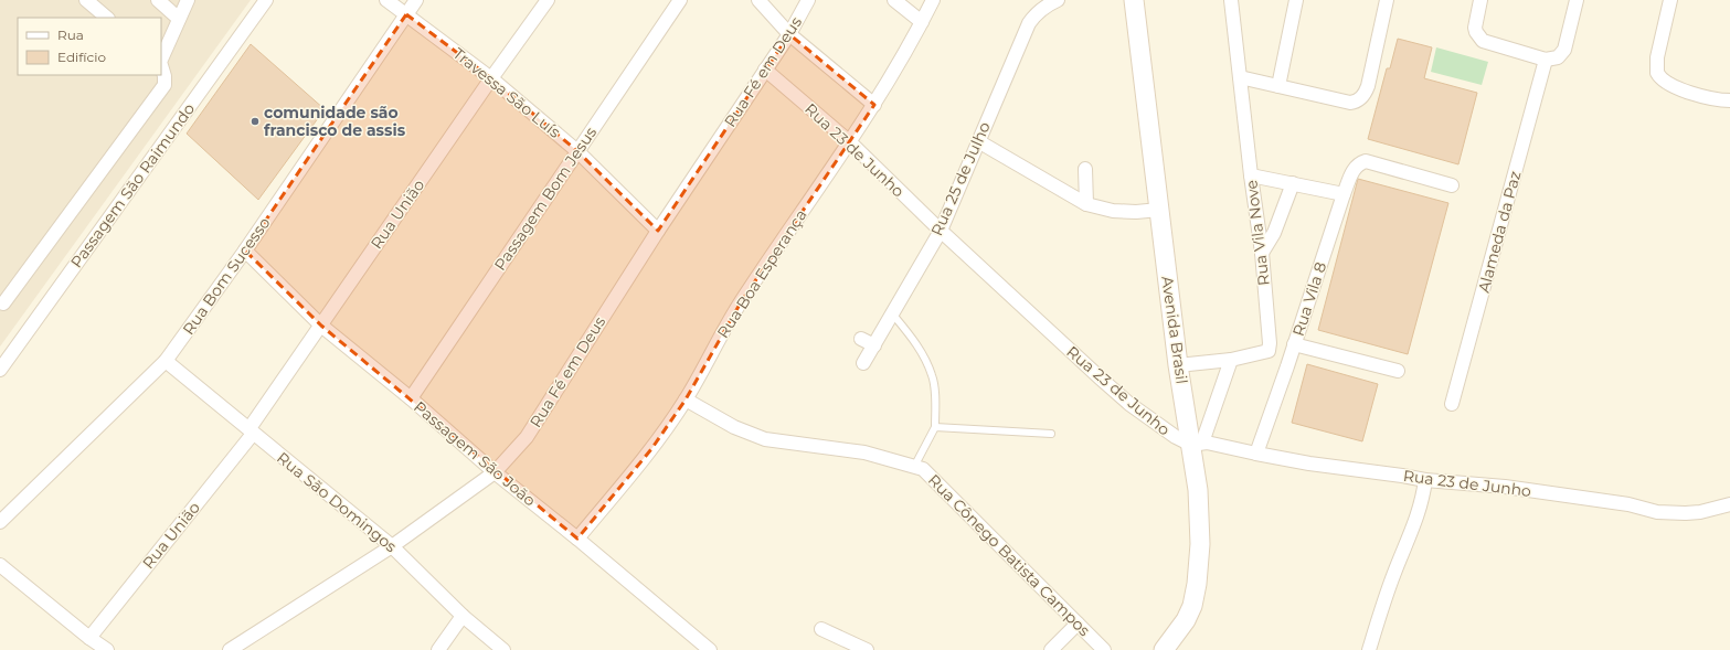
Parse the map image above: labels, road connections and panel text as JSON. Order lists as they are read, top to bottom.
{
  "streets": {
    "main road": ["Avenida Brasil"],
    "street": [
      "Rua Fé em Deus",
      "Travessa São Luís",
      "Rua 23 de Junho",
      "Rua 25 de Julho",
      "Passagem São Raimundo",
      "Passagem Bom Jesus",
      "Rua União",
      "Alameda da Paz",
      "Rua Vila Nove",
      "Rua Boa Esperança",
      "Rua Bom Sucesso",
      "Rua Vila 8",
      "Passagem São João",
      "Rua São Domingos",
      "Rua Cônego Batista Campos"
    ]
  },
  "crossings": [
    ["Rua Fé em Deus", "Travessa São Luís"],
    ["Rua Fé em Deus", "Rua 23 de Junho"],
    ["Rua Fé em Deus", "Passagem São João"],
    ["Rua Fé em Deus", "Rua São Domingos"],
    ["Travessa São Luís", "Passagem Bom Jesus"],
    ["Travessa São Luís", "Rua União"],
    ["Travessa São Luís", "Rua Bom Sucesso"],
    ["Rua 23 de Junho", "Rua 25 de Julho"],
    ["Rua 23 de Junho", "Rua Boa Esperança"],
    ["Rua 23 de Junho", "Rua Vila 8"],
    ["Rua 23 de Junho", "Avenida Brasil"],
    ["Passagem Bom Jesus", "Passagem São João"],
    ["Rua União", "Passagem São João"],
    ["Rua União", "Rua São Domingos"],
    ["Rua Boa Esperança", "Passagem São João"],
    ["Rua Boa Esperança", "Rua Cônego Batista Campos"],
    ["Rua Bom Sucesso", "Passagem São João"],
    ["Rua Bom Sucesso", "Rua São Domingos"]
  ],
  "places": ["comunidade são francisco de assis"],
  "legend": ["Rua", "Edifício"]
}
